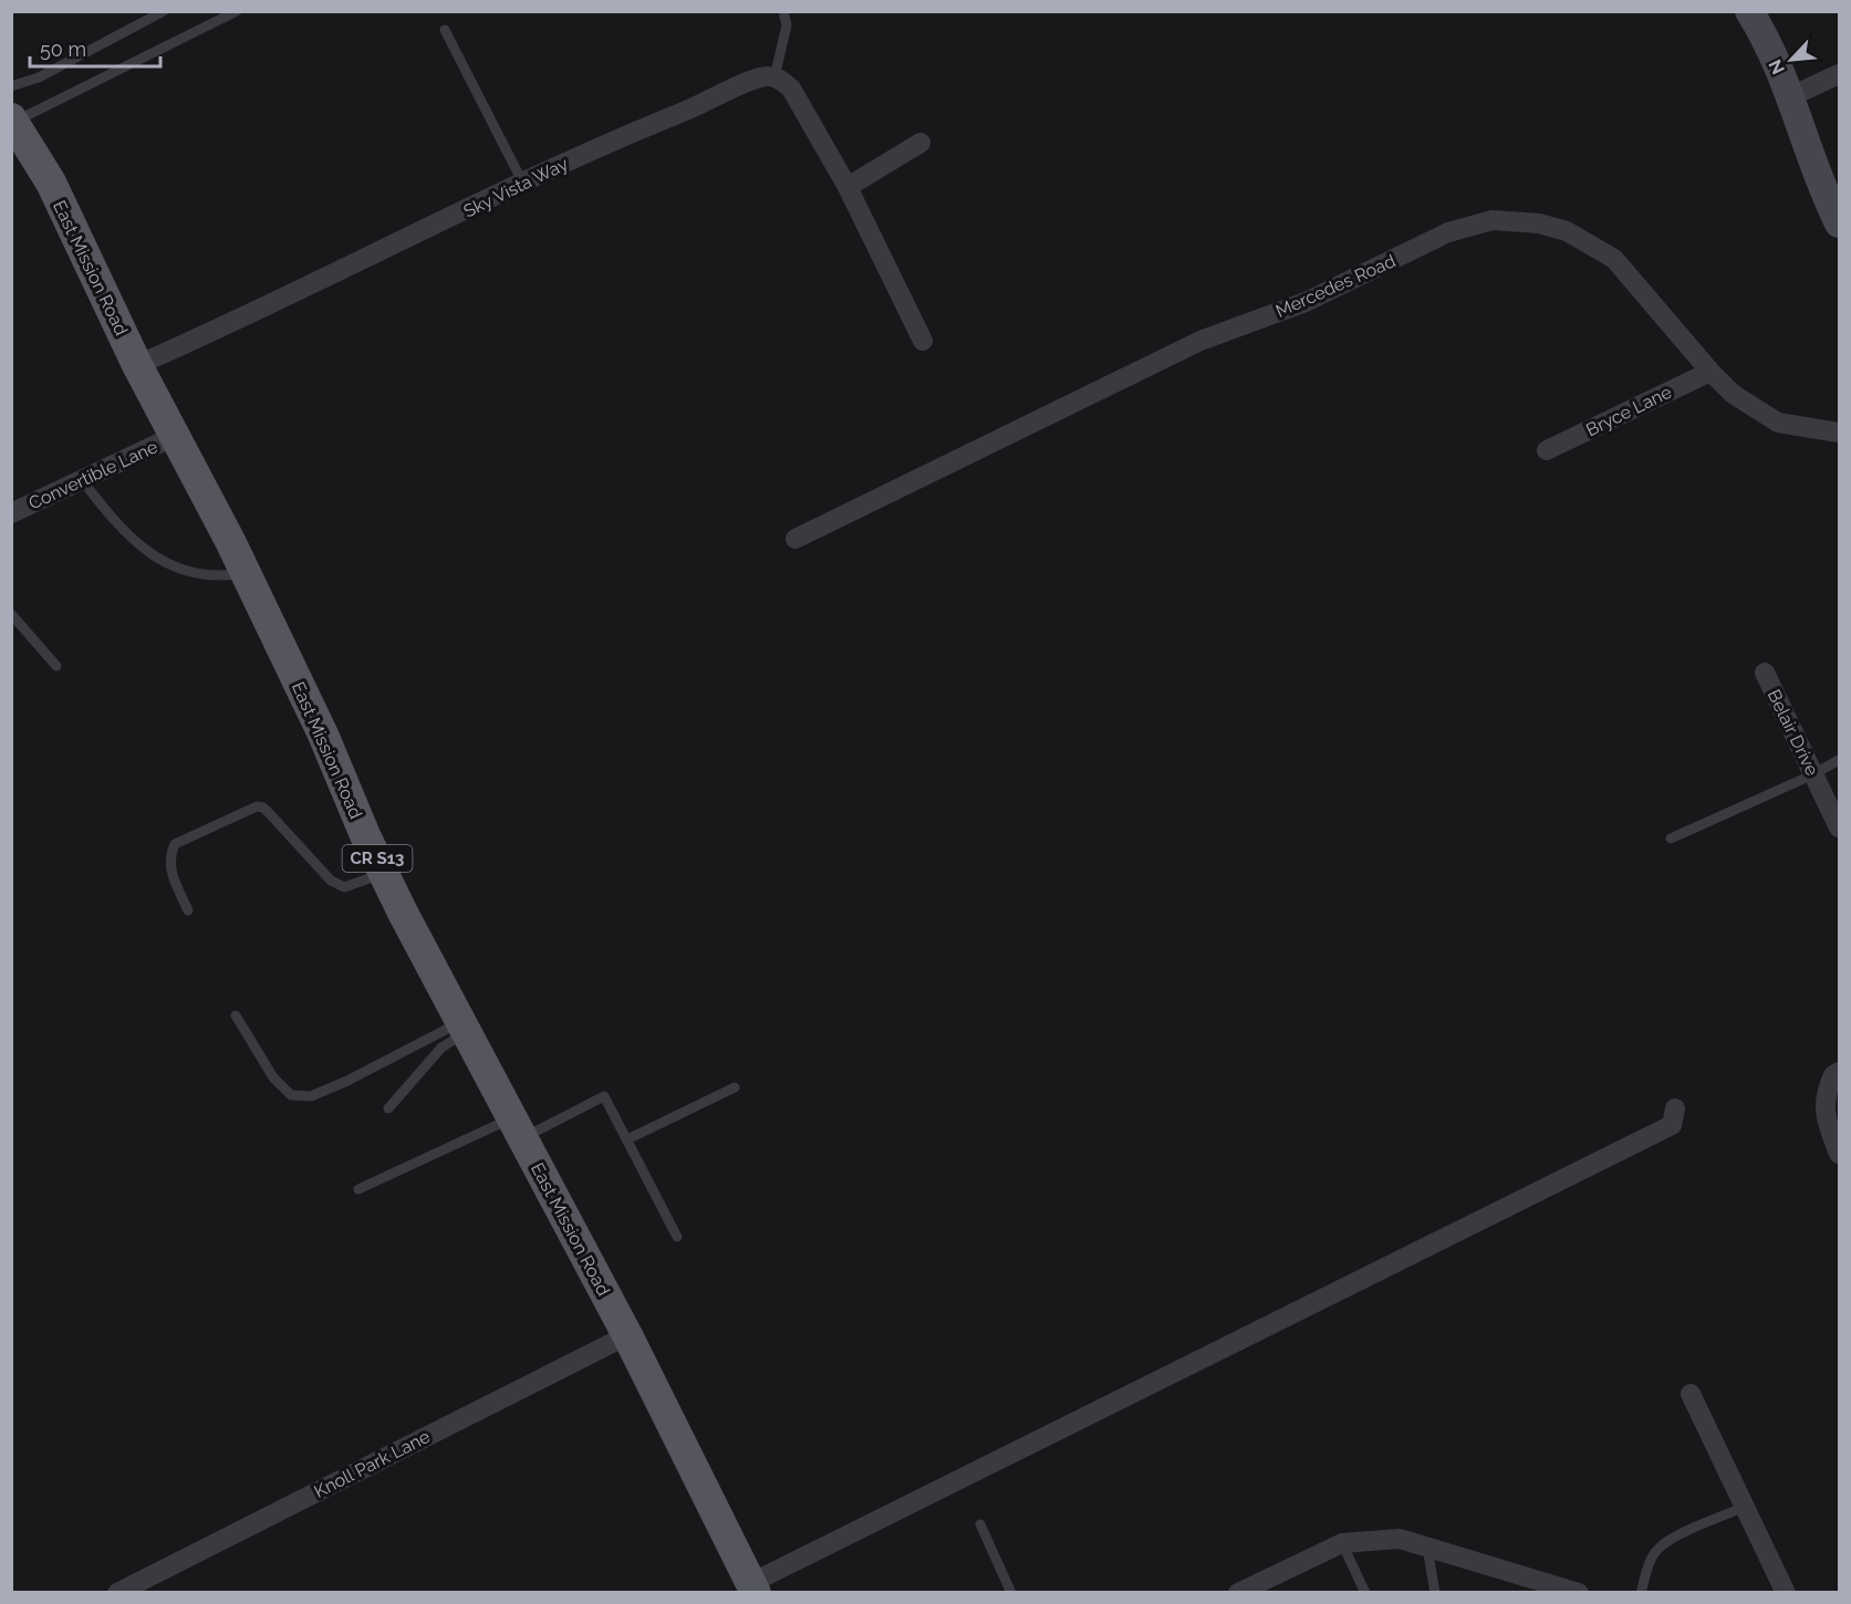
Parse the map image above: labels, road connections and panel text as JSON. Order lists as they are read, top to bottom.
{
  "streets": {
    "main road": ["East Mission Road", "CR S13"],
    "street": [
      "Sky Vista Way",
      "Mercedes Road",
      "Bryce Lane",
      "Convertible Lane",
      "Belair Drive",
      "Knoll Park Lane"
    ]
  },
  "crossings": [
    ["Sky Vista Way", "East Mission Road"],
    ["East Mission Road", "Convertible Lane"],
    ["East Mission Road", "Knoll Park Lane"],
    ["Mercedes Road", "Bryce Lane"]
  ],
  "scale_bar": "50 m",
  "north": "bottom left"
}
